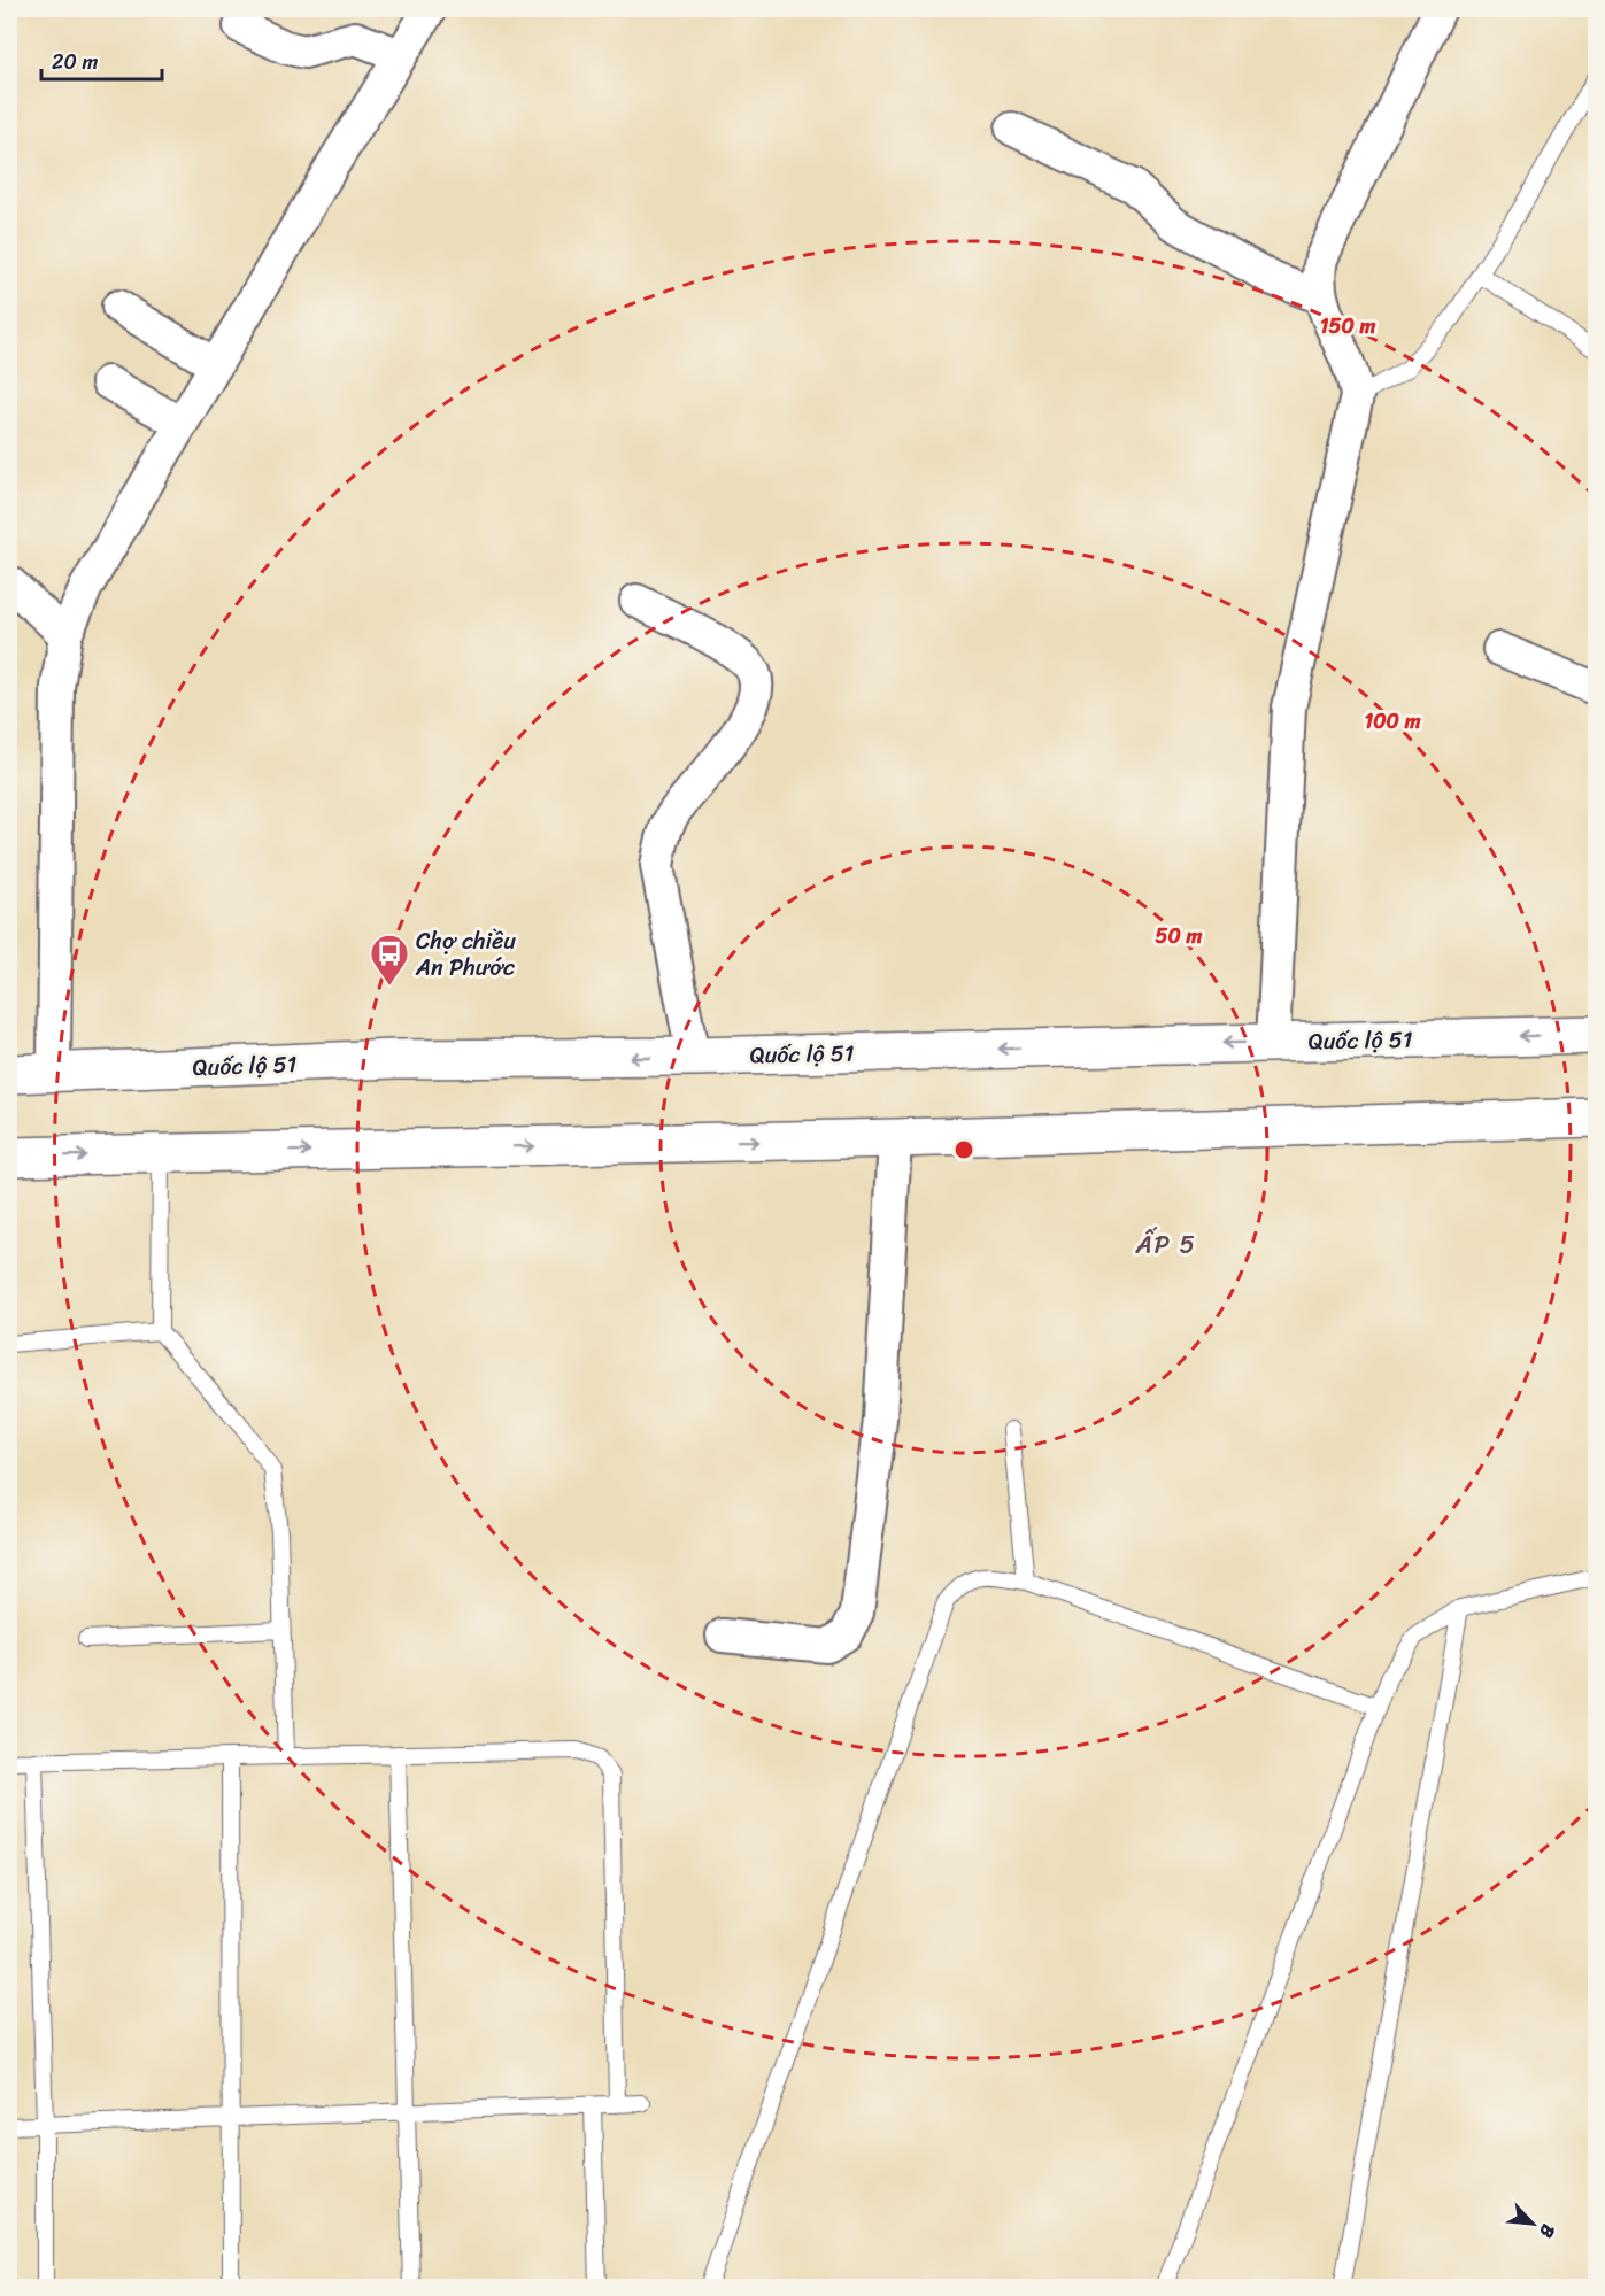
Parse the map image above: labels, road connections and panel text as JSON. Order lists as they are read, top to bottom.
{
  "streets": {
    "highway": ["Quốc lộ 51"]
  },
  "districts": ["ẤP 5"],
  "places": {
    "bus stop": ["Chợ chiều An Phước"]
  },
  "scale_bar": "20 m",
  "north": "bottom right",
  "rings": ["150 m", "100 m", "50 m"]
}
